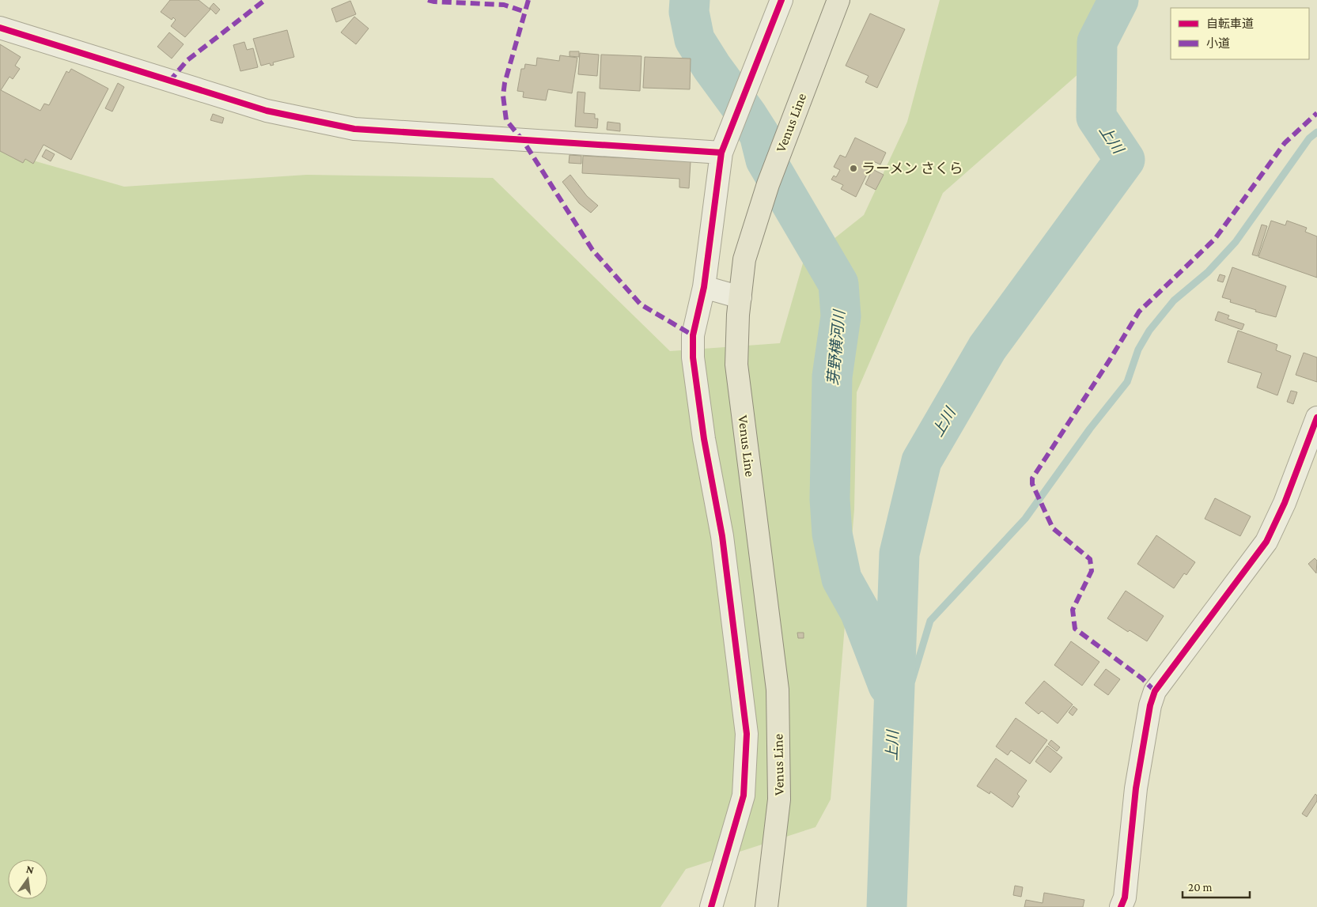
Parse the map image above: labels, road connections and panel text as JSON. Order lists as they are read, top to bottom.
{
  "streets": {
    "main road": ["Venus Line"]
  },
  "water": ["上川", "芽野横河川"],
  "places": ["ラーメン さくら"],
  "legend": ["自転車道", "小道"],
  "scale_bar": "20 m",
  "north": "top"
}
